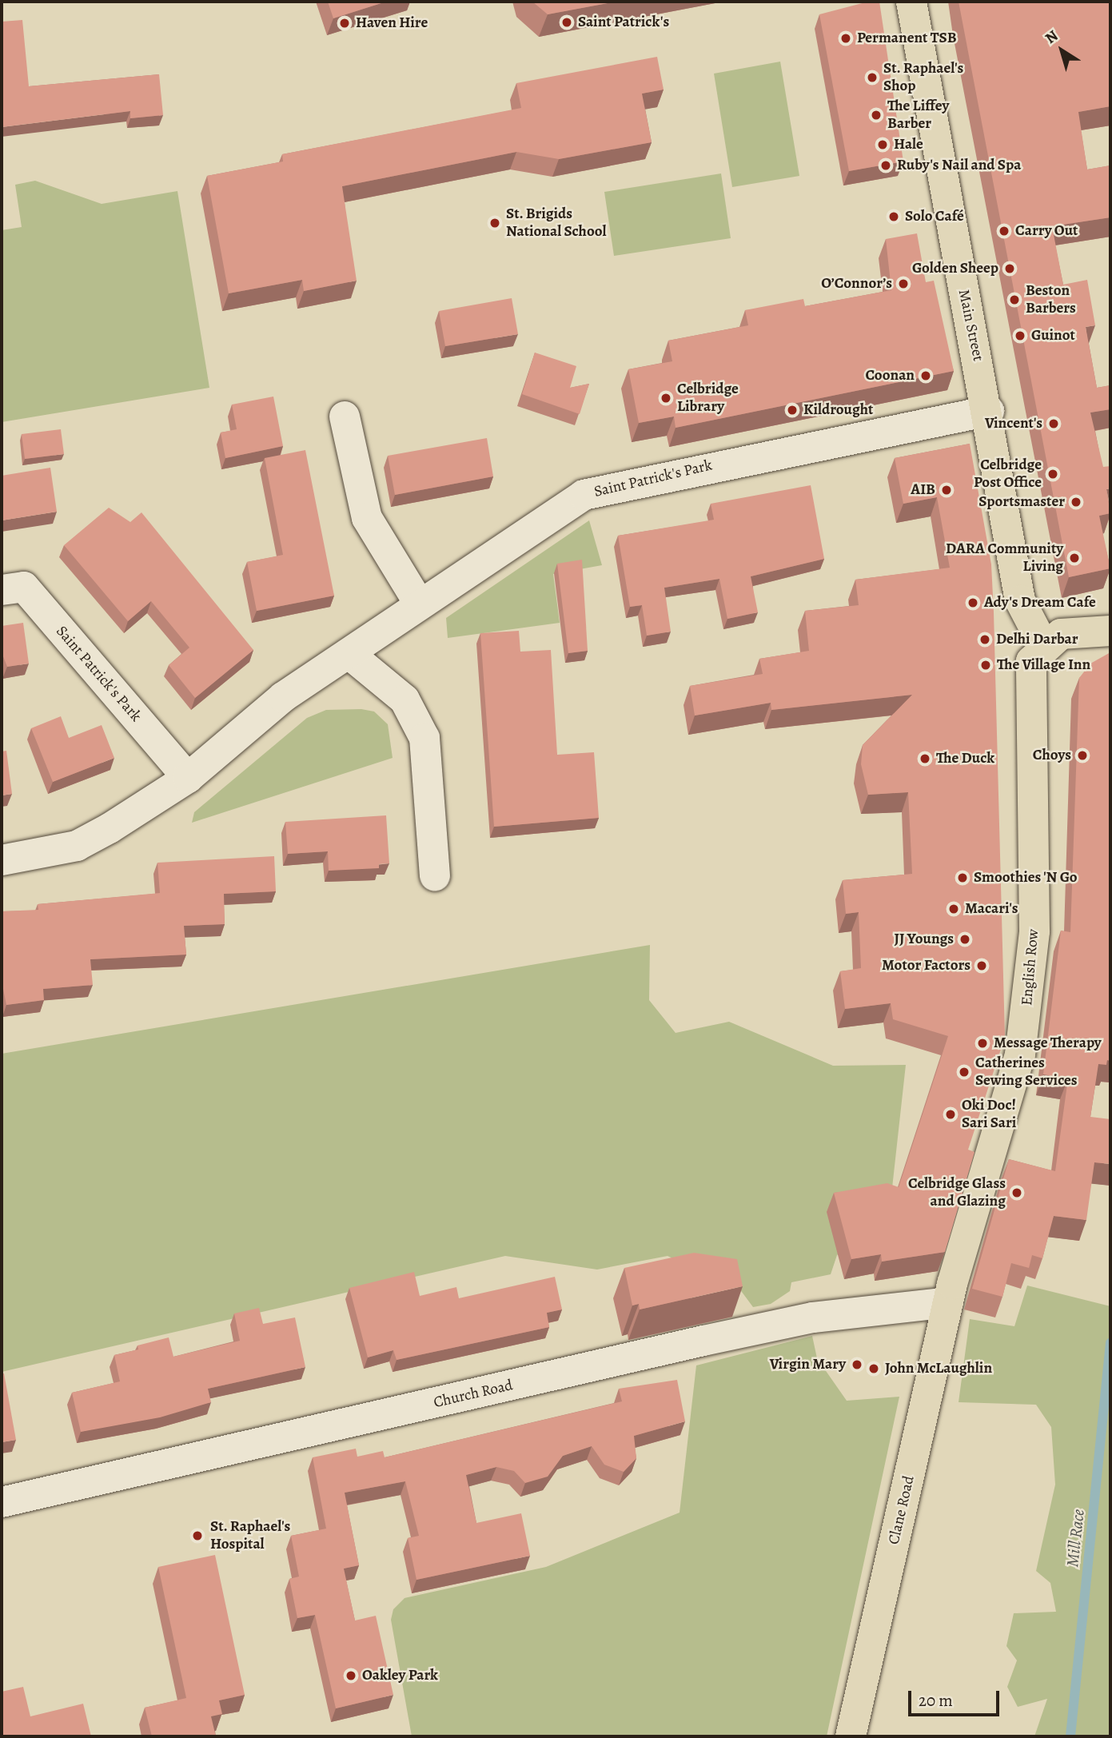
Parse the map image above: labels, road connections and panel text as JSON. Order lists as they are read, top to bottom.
{
  "streets": {
    "main road": ["Main Street", "English Row", "Clane Road"],
    "street": ["Saint Patrick's Park", "Church Road"]
  },
  "crossings": [
    ["Main Street", "Saint Patrick's Park"],
    ["Main Street", "English Row"],
    ["English Row", "Church Road"],
    ["English Row", "Clane Road"],
    ["Church Road", "Clane Road"]
  ],
  "water": ["Mill Race"],
  "places": [
    "Saint Patrick's",
    "Haven Hire",
    "Permanent TSB",
    "St. Raphael's Shop",
    "The Liffey Barber",
    "Hale",
    "Ruby's Nail and Spa",
    "Solo Café",
    "St. Brigids National School",
    "Carry Out",
    "Golden Sheep",
    "O’Connor’s",
    "Beston Barbers",
    "Guinot",
    "Coonan",
    "Celbridge Library",
    "Kildrought",
    "Vincent's",
    "Celbridge Post Office",
    "AIB",
    "Sportsmaster",
    "DARA Community Living",
    "Ady's Dream Cafe",
    "Delhi Darbar",
    "The Village Inn",
    "Choys",
    "The Duck",
    "Smoothies 'N Go",
    "Macari's",
    "JJ Youngs",
    "Motor Factors",
    "Message Therapy",
    "Catherines Sewing Services",
    "Oki Doc! Sari Sari",
    "Celbridge Glass and Glazing",
    "Virgin Mary",
    "John McLaughlin",
    "St. Raphael's Hospital",
    "Oakley Park"
  ],
  "scale_bar": "20 m",
  "north": "top left"
}
